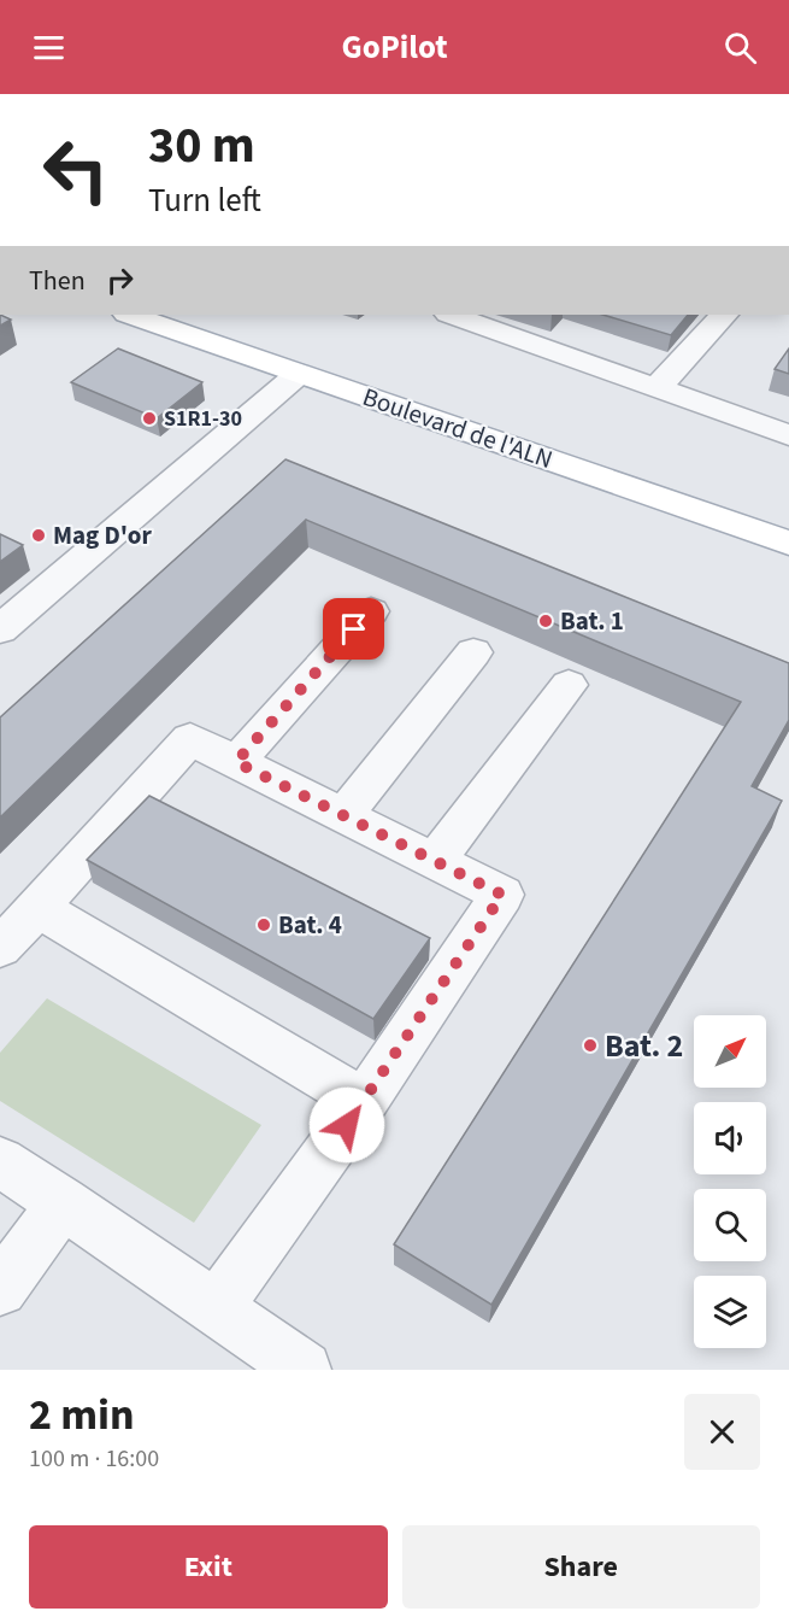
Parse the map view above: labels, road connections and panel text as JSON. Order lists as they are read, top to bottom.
{
  "streets": {
    "main road": ["Boulevard de l'ALN"]
  },
  "places": [
    "S1R1-30",
    "Mag D'or",
    "Bat. 1",
    "Bat. 4",
    "Bat. 2"
  ],
  "north": "top right",
  "page": {
    "header": "GoPilot",
    "turn": ["30 m", "Turn left"],
    "then": "Then",
    "heading": ["2 min", "100 m · 16:00"],
    "buttons": ["Exit", "Share"]
  }
}
